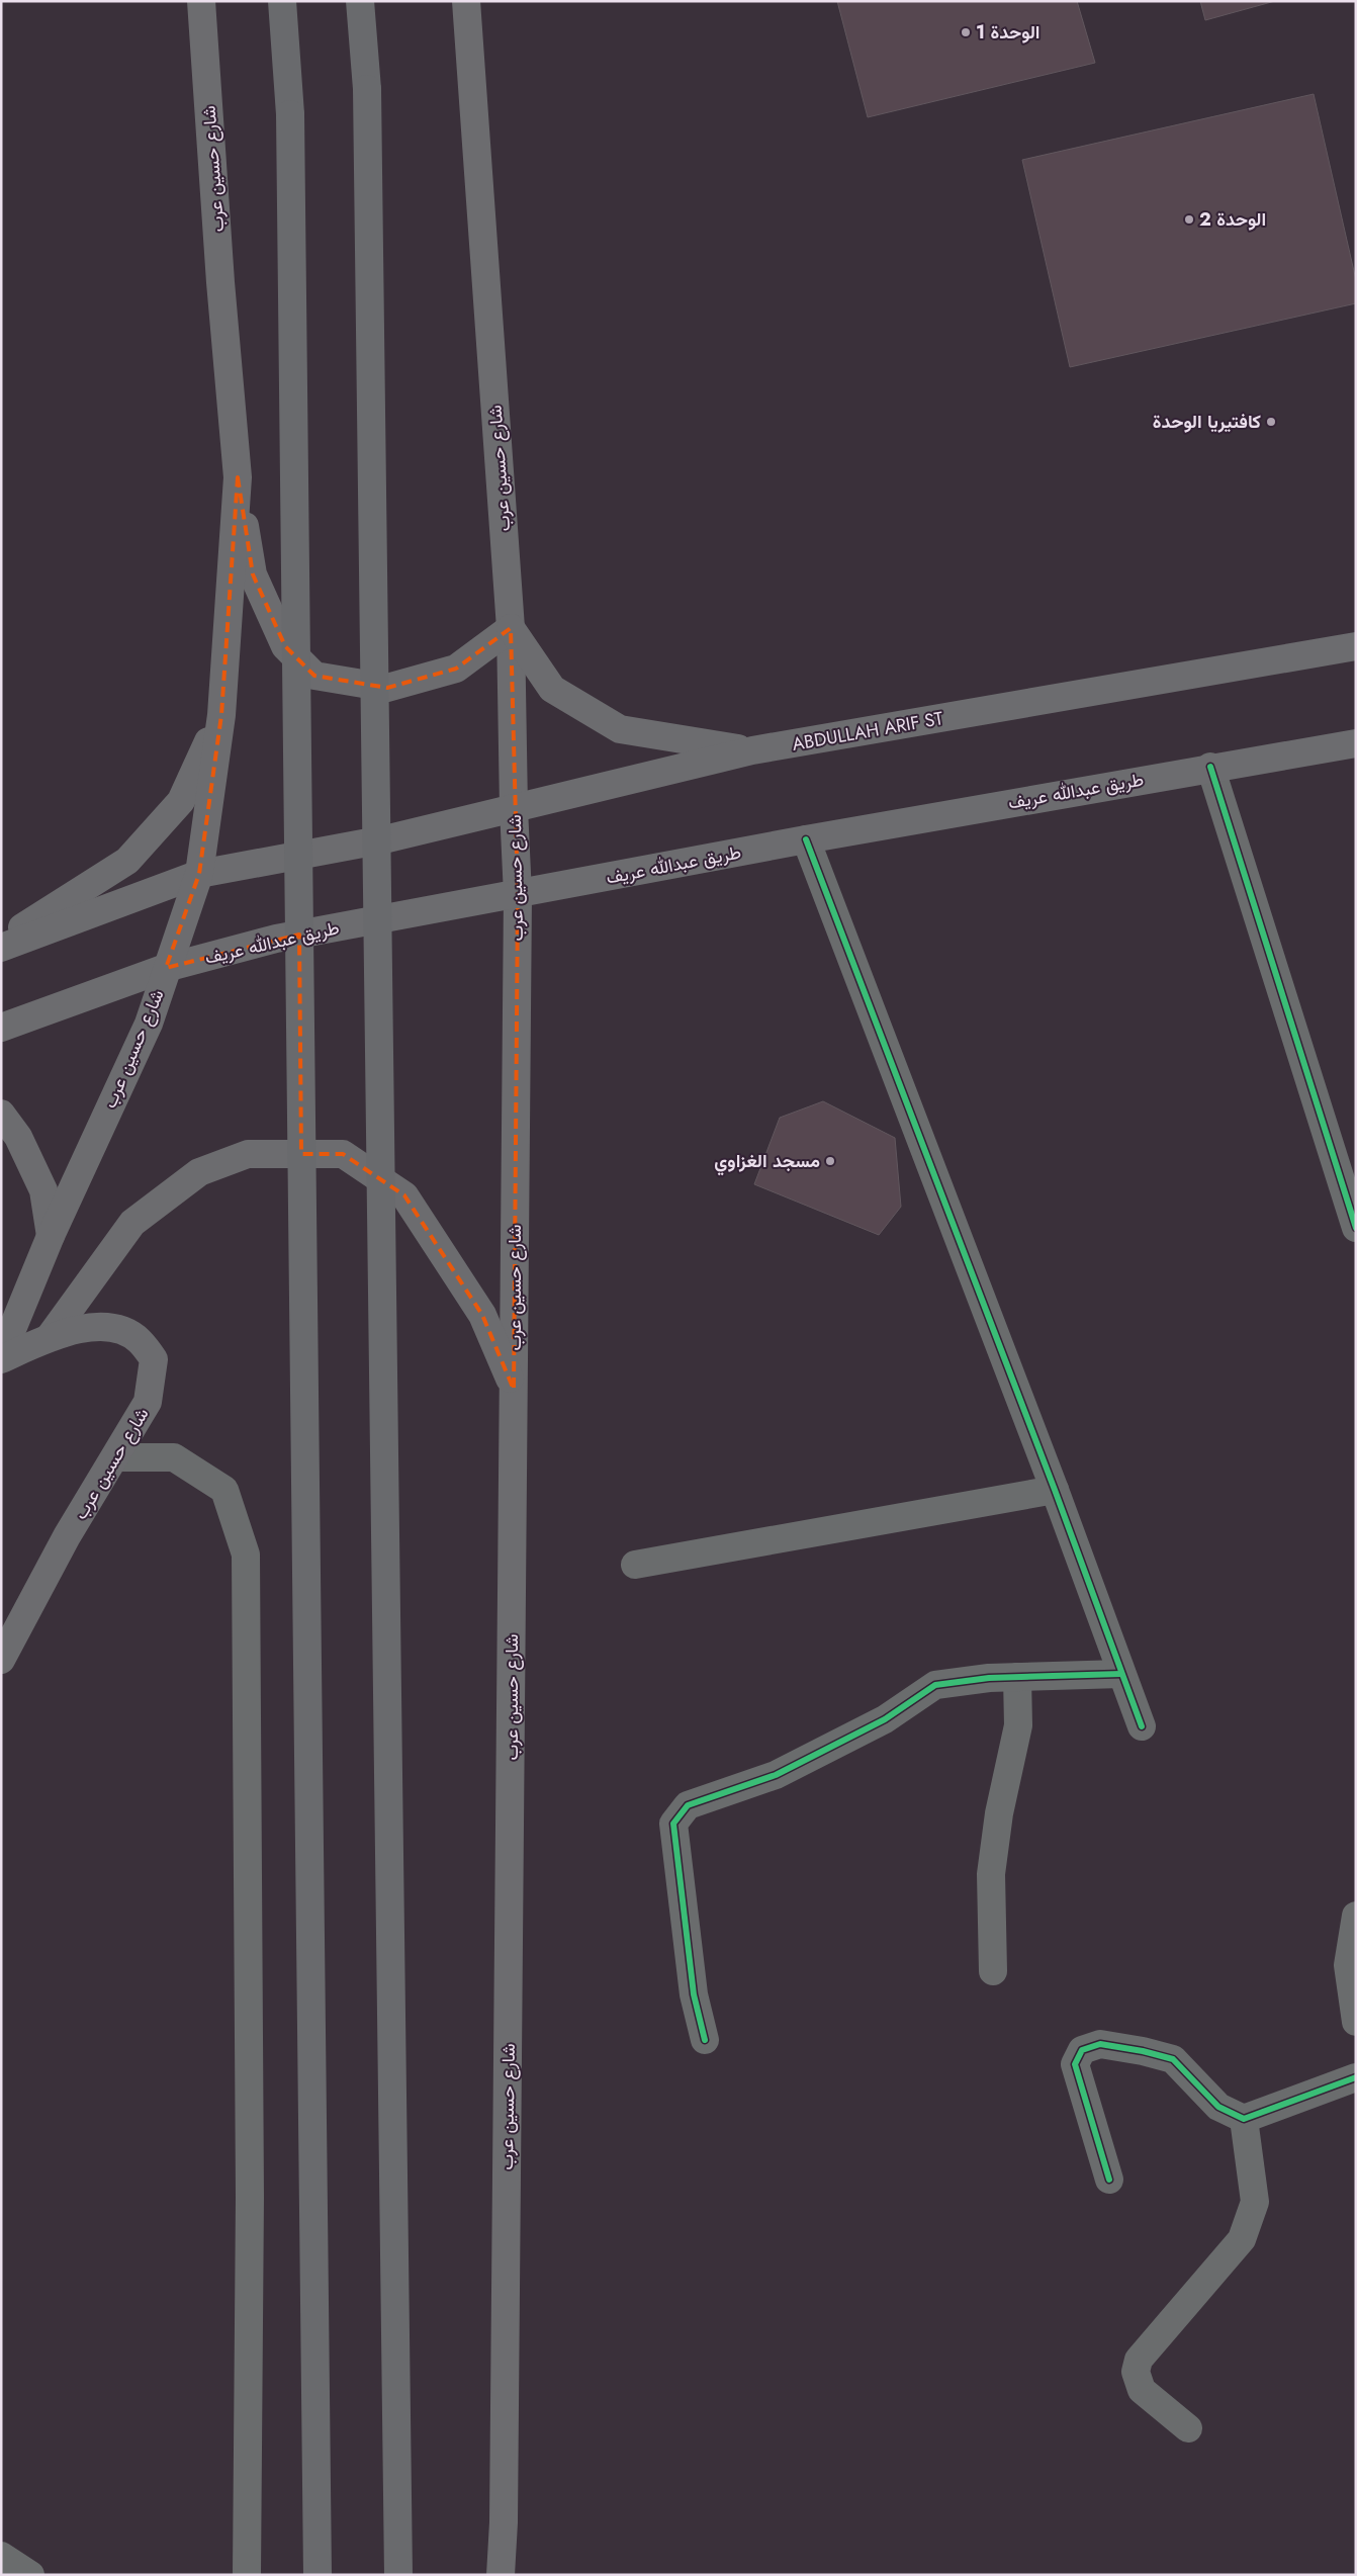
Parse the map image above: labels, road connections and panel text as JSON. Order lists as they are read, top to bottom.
{
  "streets": {
    "main road": ["شارع حسين عرب", "ABDULLAH ARIF ST", "طريق عبدالله عريف"]
  },
  "crossings": [
    ["شارع حسين عرب", "ABDULLAH ARIF ST"],
    ["شارع حسين عرب", "طريق عبدالله عريف"]
  ],
  "places": [
    "الوحدة 1",
    "الوحدة 2",
    "كافتيريا الوحدة",
    "مسجد الغزاوي"
  ]
}
